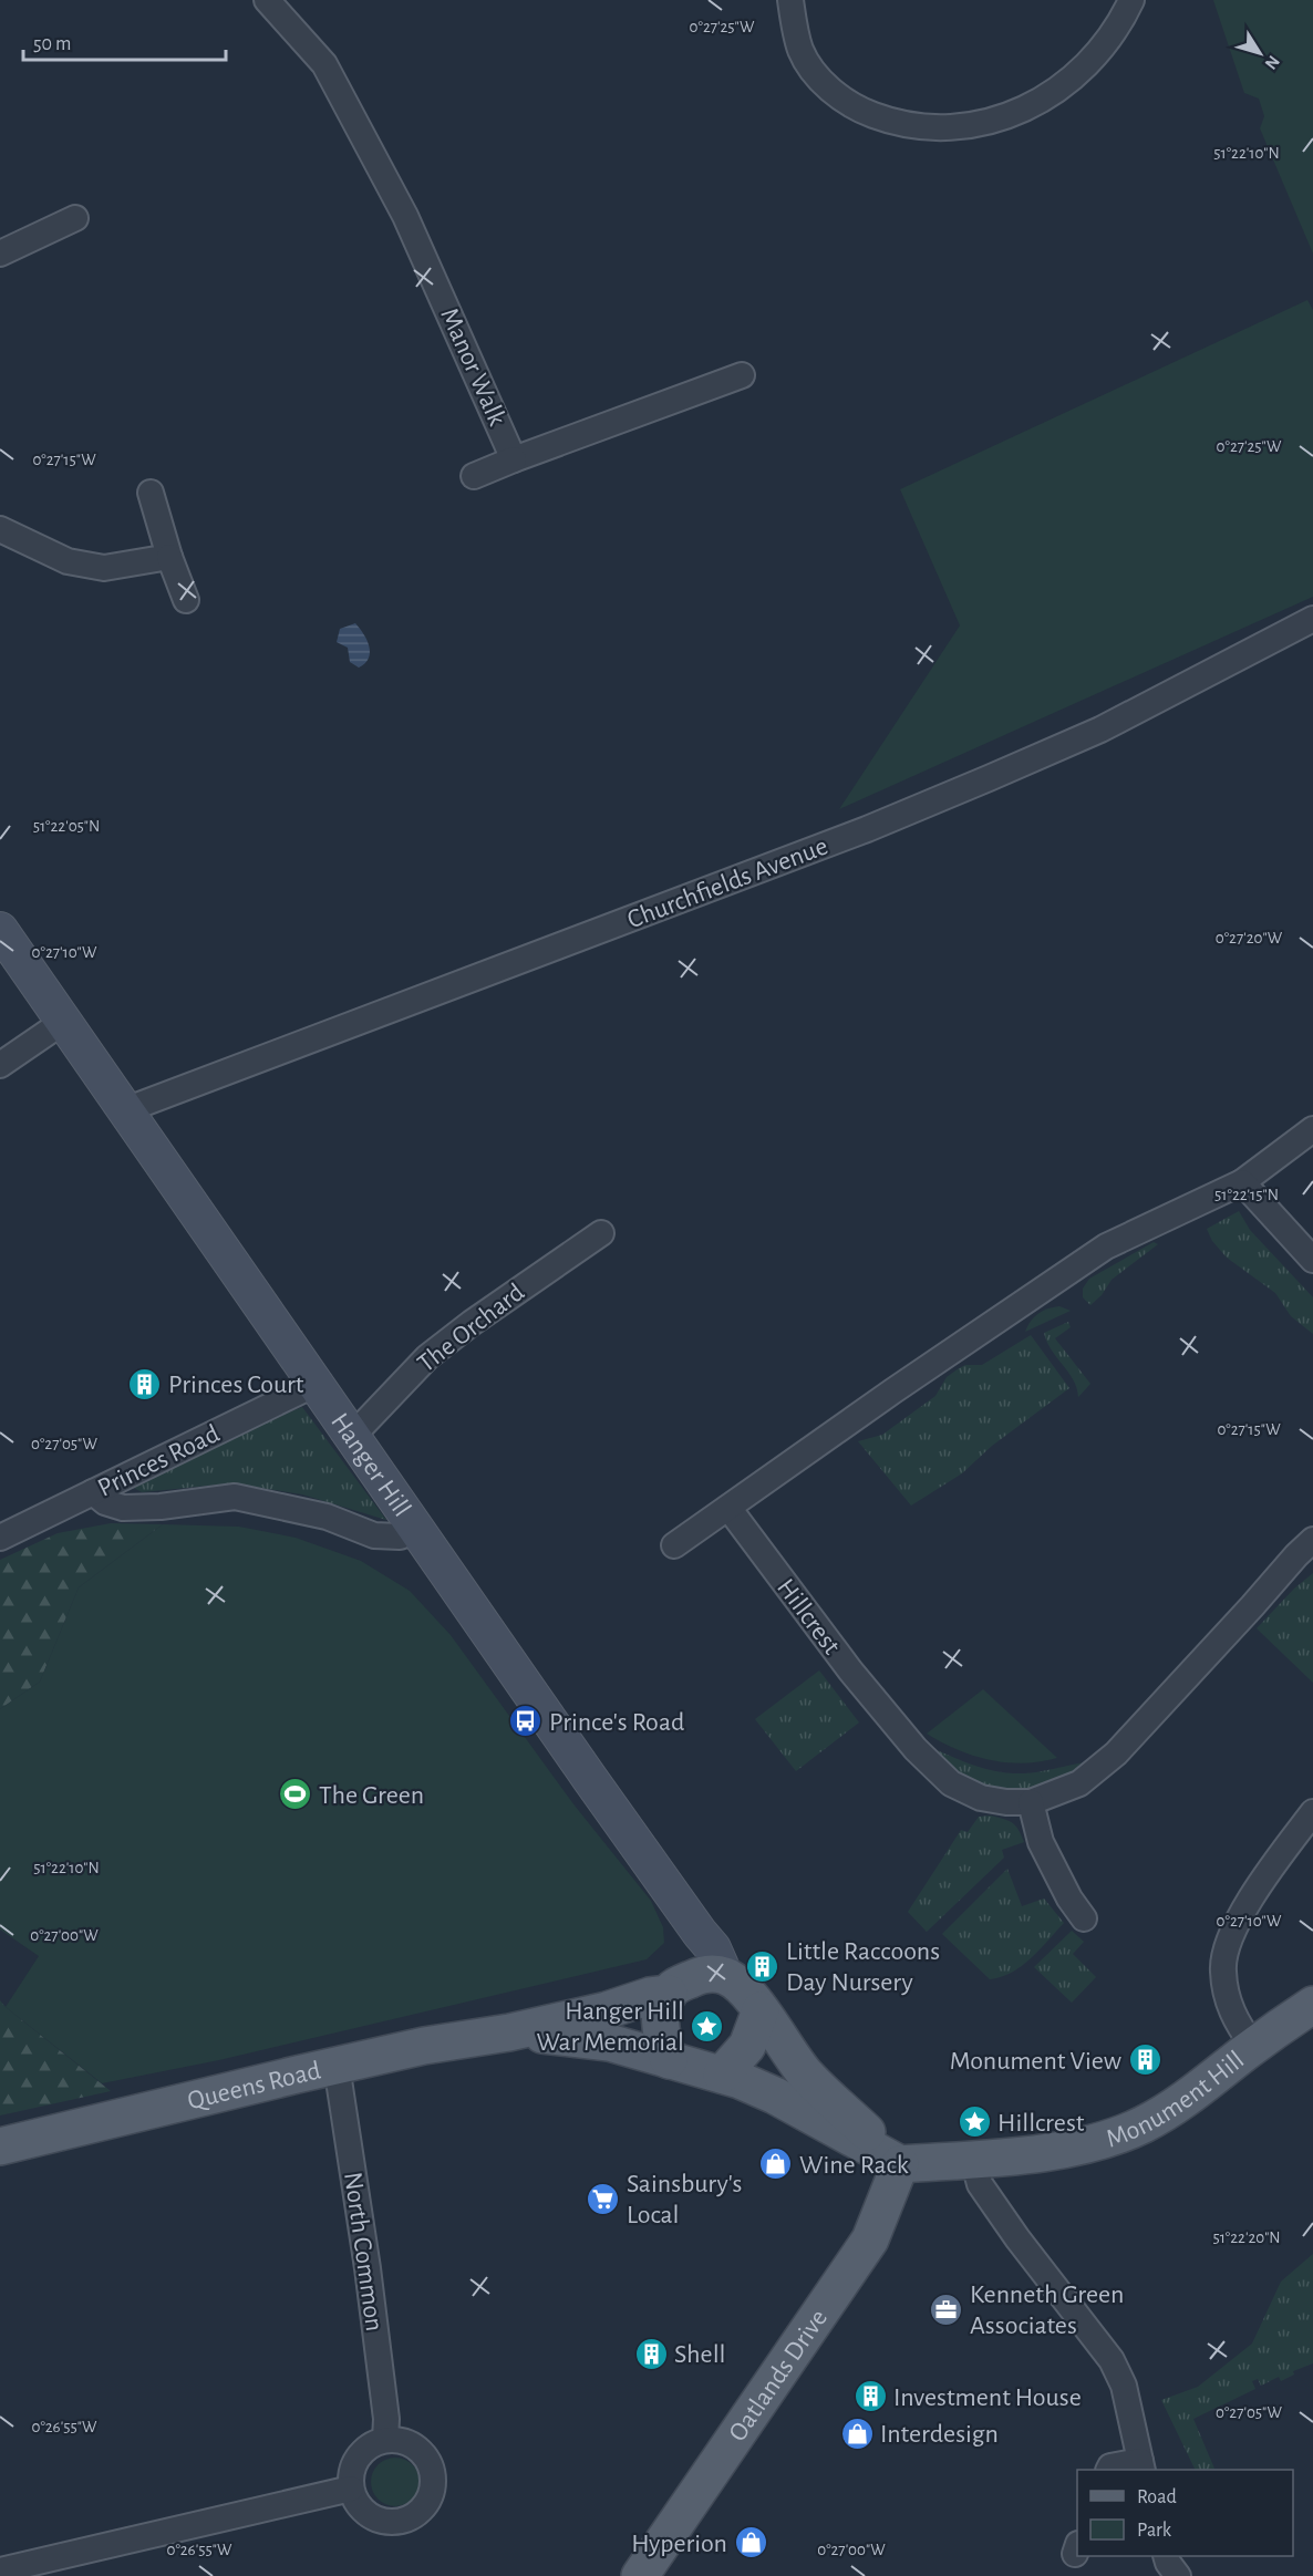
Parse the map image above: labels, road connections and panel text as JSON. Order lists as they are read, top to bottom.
{
  "streets": {
    "main road": [
      "Hanger Hill",
      "Queens Road",
      "Monument Hill",
      "Oatlands Drive"
    ],
    "street": [
      "Manor Walk",
      "Churchfields Avenue",
      "The Orchard",
      "Princes Road",
      "Hillcrest",
      "North Common"
    ]
  },
  "crossings": [
    ["Churchfields Avenue", "Hanger Hill"],
    ["The Orchard", "Hanger Hill"],
    ["Princes Road", "Hanger Hill"],
    ["Hanger Hill", "Queens Road"],
    ["Queens Road", "Monument Hill"],
    ["Queens Road", "North Common"],
    ["Queens Road", "Oatlands Drive"],
    ["Monument Hill", "Oatlands Drive"]
  ],
  "places": {
    "building": [
      "Princes Court",
      "Little Raccoons Day Nursery",
      "Monument View",
      "Shell",
      "Investment House"
    ],
    "bus stop": ["Prince's Road"],
    "sports": ["The Green"],
    "place": ["Hanger Hill War Memorial", "Hillcrest"],
    "shop": ["Wine Rack", "Interdesign", "Hyperion"],
    "supermarket": ["Sainsbury's Local"],
    "office": ["Kenneth Green Associates"]
  },
  "legend": ["Road", "Park"],
  "scale_bar": "50 m",
  "north": "bottom right",
  "coordinates": [
    "0°27'25\"W",
    "51°22'10\"N",
    "0°27'15\"W",
    "51°22'05\"N",
    "0°27'20\"W",
    "0°27'10\"W",
    "51°22'15\"N",
    "0°27'05\"W",
    "0°27'00\"W",
    "51°22'20\"N",
    "0°26'55\"W"
  ]
}
